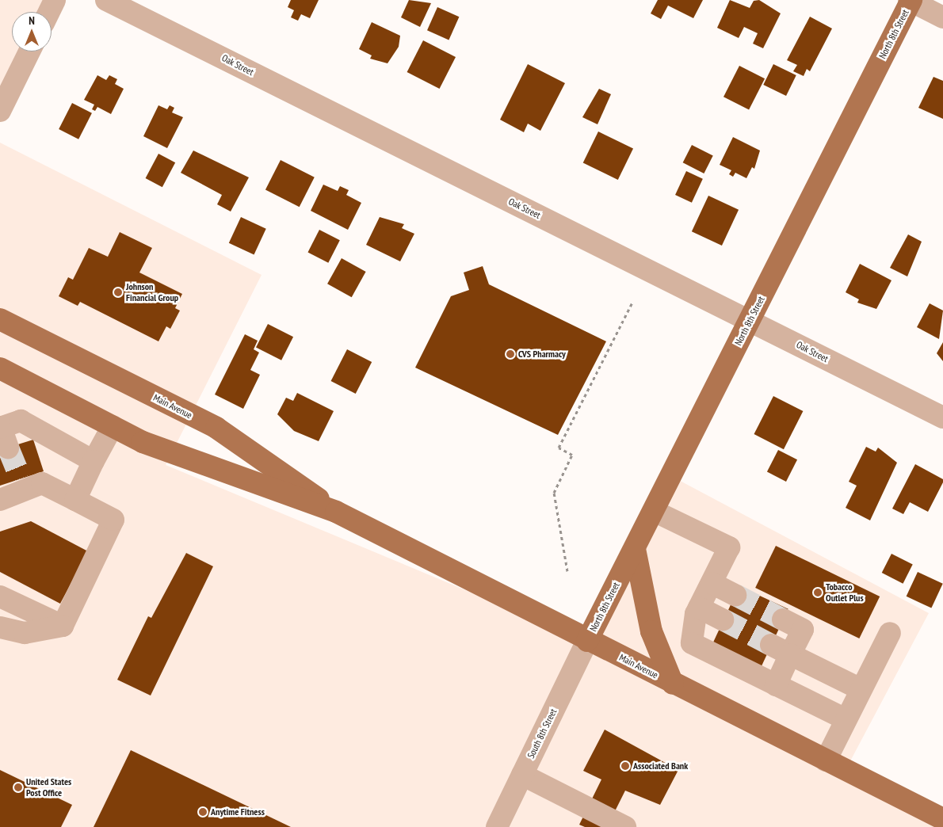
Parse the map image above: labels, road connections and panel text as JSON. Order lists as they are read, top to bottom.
{
  "streets": {
    "main road": ["North 8th Street", "Main Avenue"],
    "street": ["Oak Street", "South 8th Street"]
  },
  "crossings": [
    ["North 8th Street", "Oak Street"],
    ["North 8th Street", "Main Avenue"],
    ["North 8th Street", "South 8th Street"],
    ["Main Avenue", "South 8th Street"]
  ],
  "places": [
    "Johnson Financial Group",
    "CVS Pharmacy",
    "Tobacco Outlet Plus",
    "Associated Bank",
    "United States Post Office",
    "Anytime Fitness"
  ],
  "north": "top"
}
